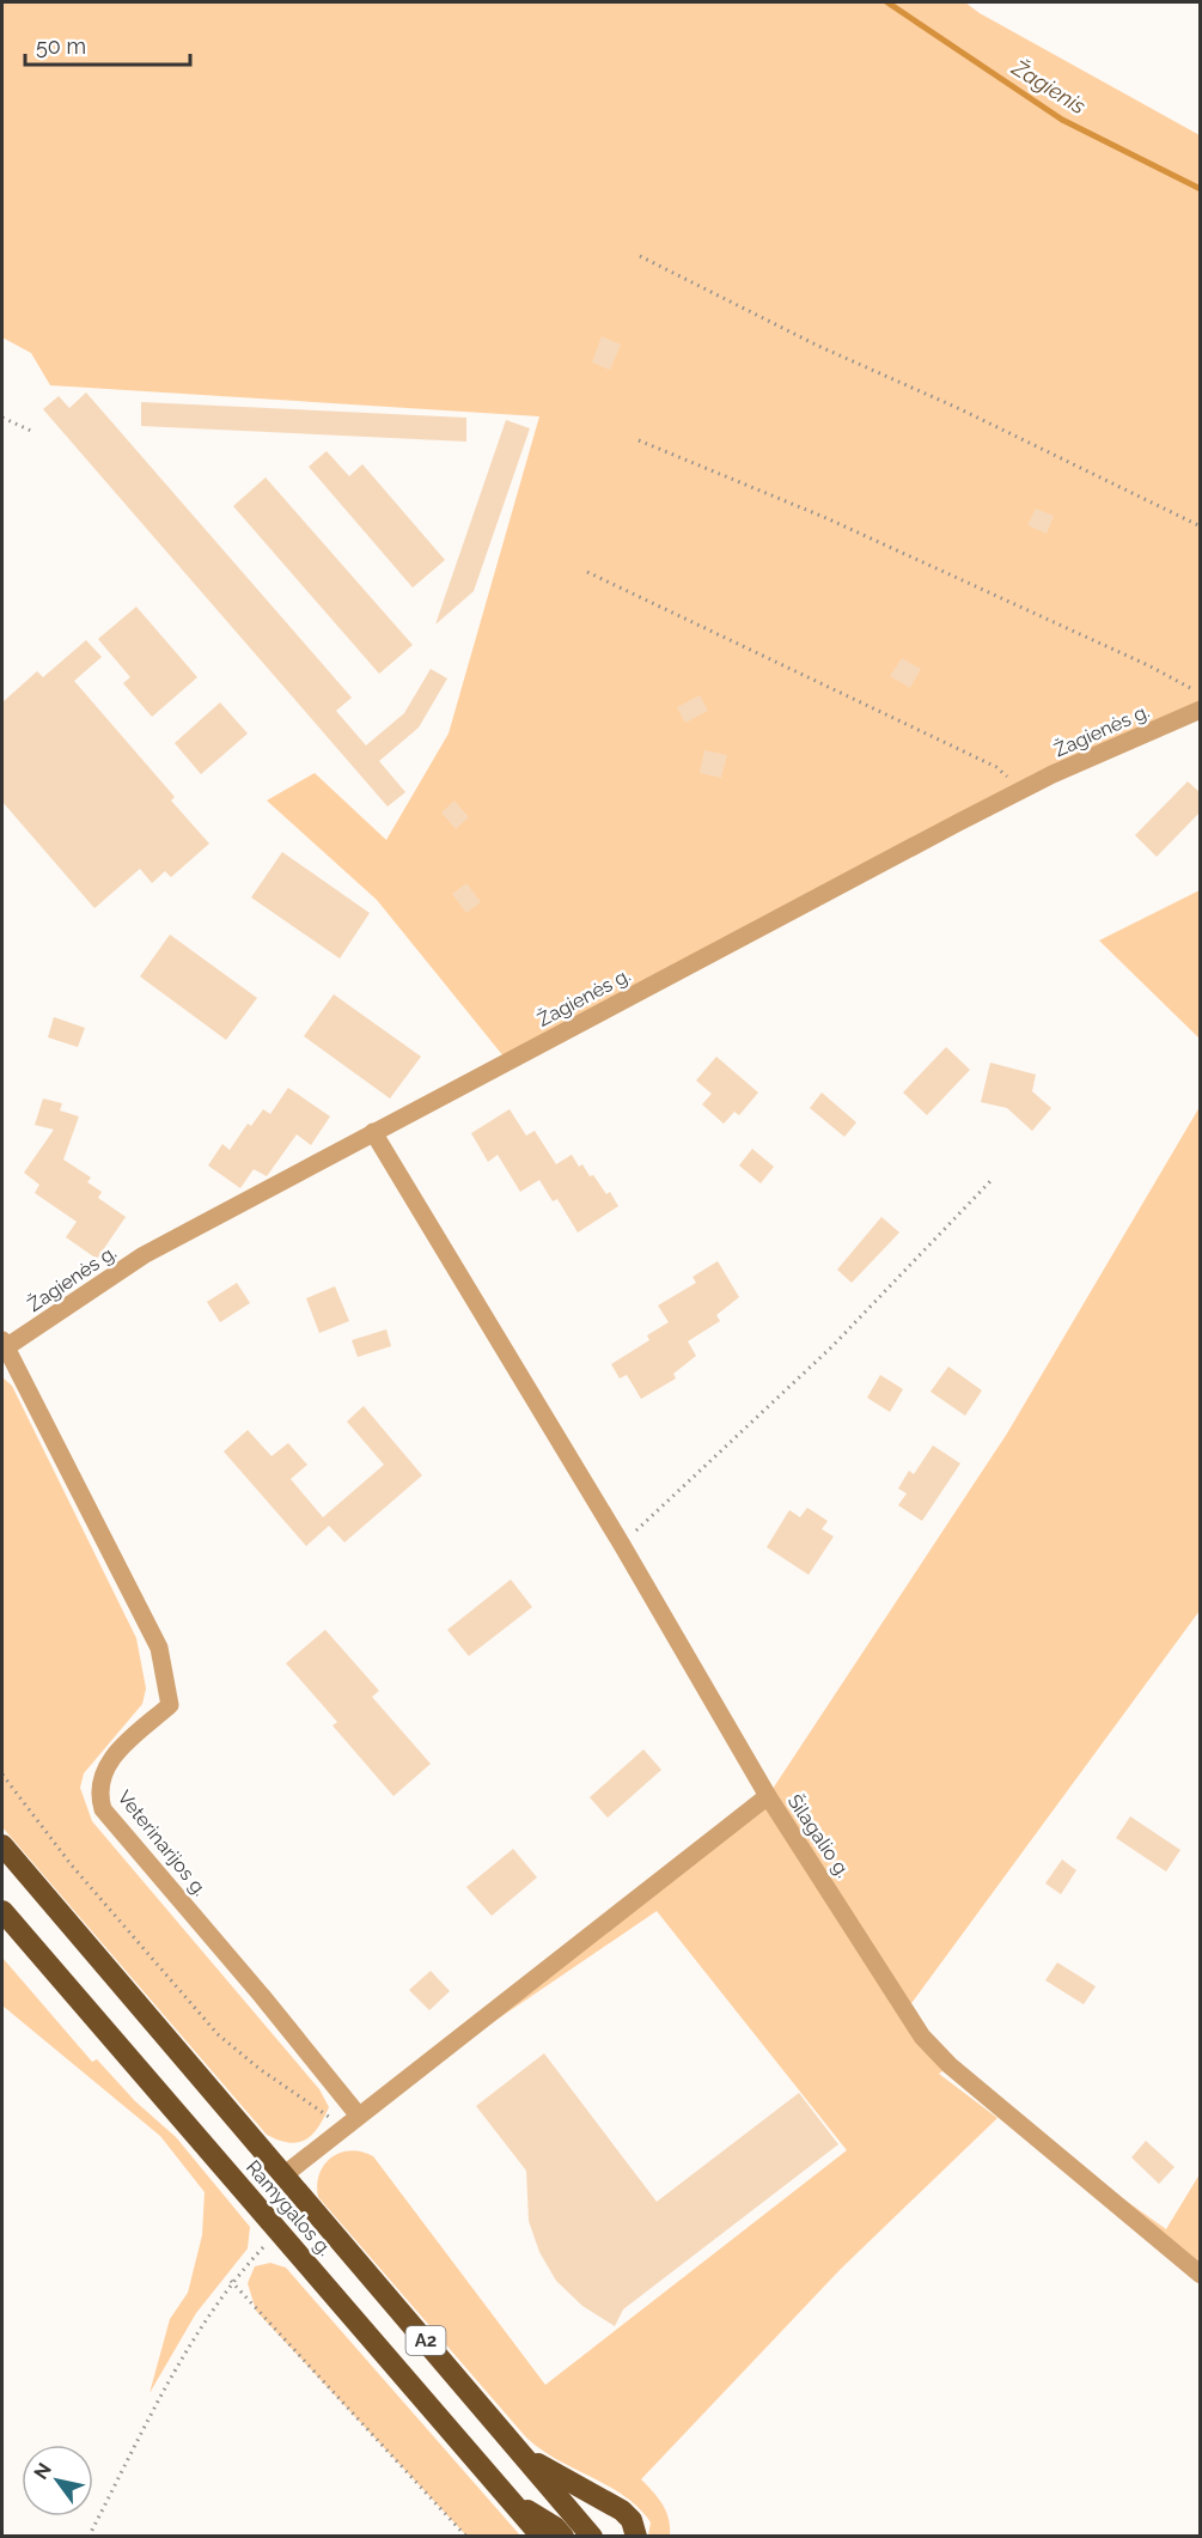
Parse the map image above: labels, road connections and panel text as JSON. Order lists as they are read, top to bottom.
{
  "streets": {
    "highway": ["Ramygalos g.", "A2"],
    "street": ["Žagienės g.", "Šilagalio g.", "Veterinarijos g."]
  },
  "crossings": [
    ["Žagienės g.", "Veterinarijos g."],
    ["Šilagalio g.", "Veterinarijos g."],
    ["Šilagalio g.", "A2"]
  ],
  "water": ["Žagienis"],
  "scale_bar": "50 m",
  "north": "top left"
}
